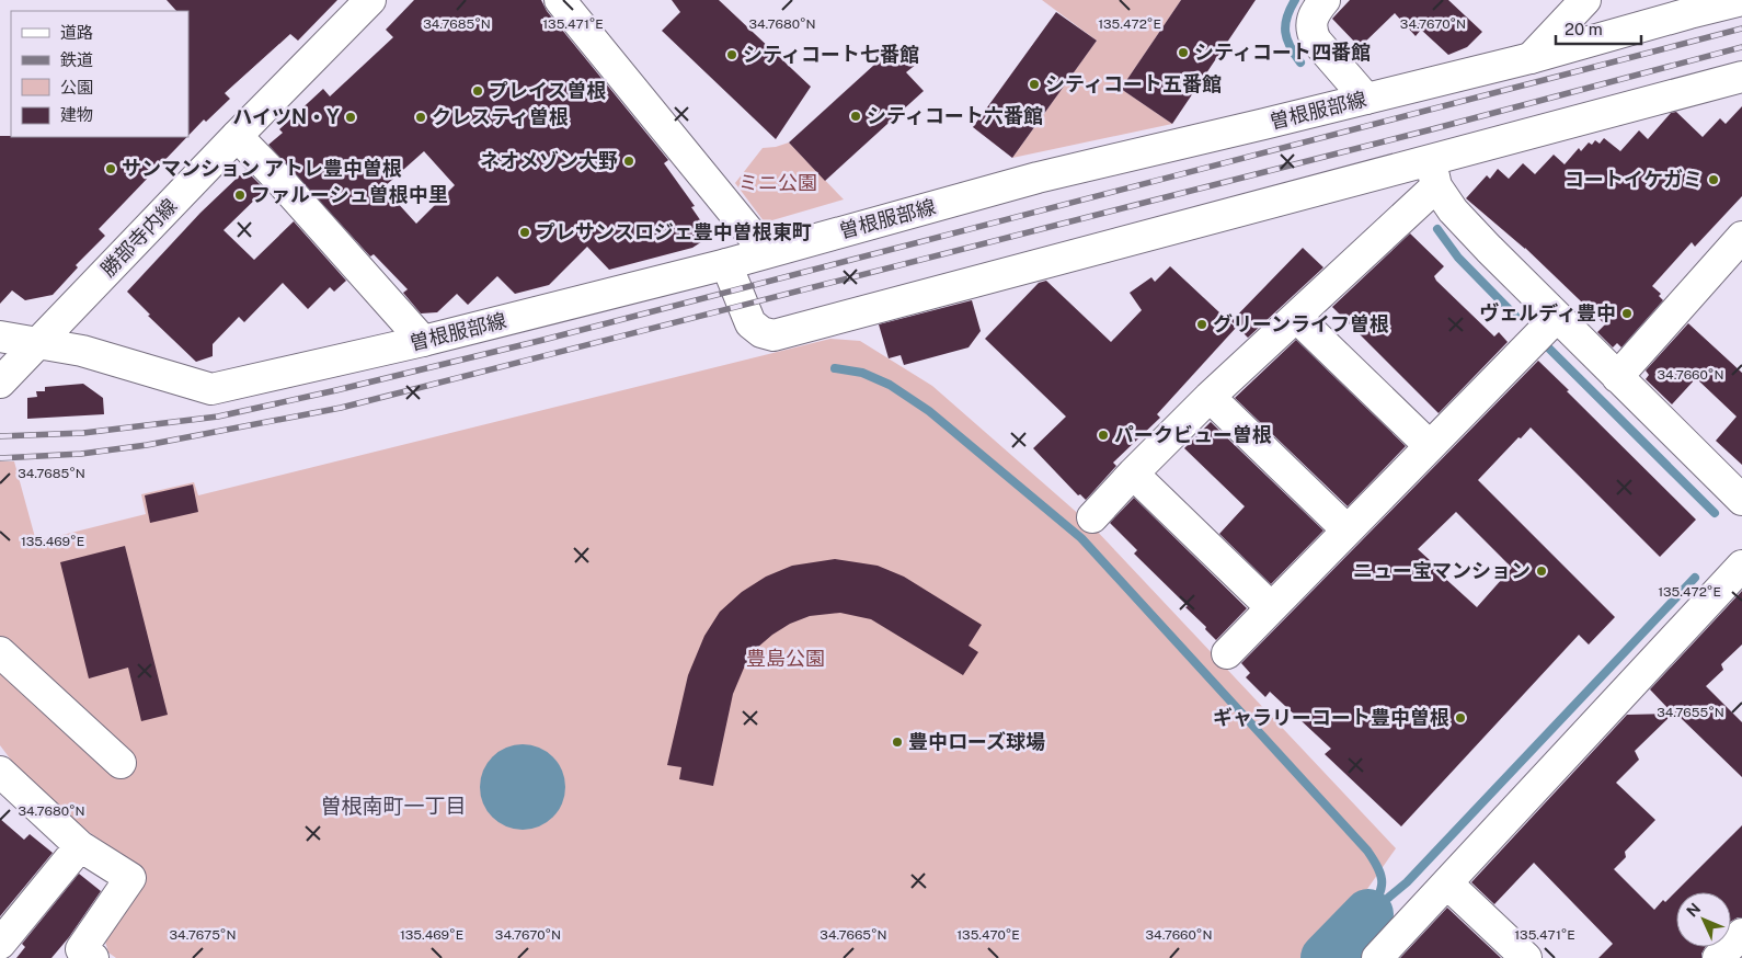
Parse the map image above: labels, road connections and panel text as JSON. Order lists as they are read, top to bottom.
{
  "streets": {
    "street": ["曽根服部線", "勝部寺内線"]
  },
  "crossings": [
    ["曽根服部線", "勝部寺内線"]
  ],
  "districts": ["曽根南町一丁目"],
  "parks": ["ミニ公園", "豊島公園"],
  "places": [
    "シティコート四番館",
    "シティコート七番館",
    "シティコート五番館",
    "プレイス曽根",
    "シティコート六番館",
    "ハイツN・Y",
    "クレスティ曽根",
    "ネオメゾン大野",
    "サンマンション アトレ豊中曽根",
    "コートイケガミ",
    "ファルーシュ曽根中里",
    "プレサンスロジェ豊中曽根東町",
    "ヴェルディ豊中",
    "グリーンライフ曽根",
    "パークビュー曽根",
    "ニュー宝マンション",
    "ギャラリーコート豊中曽根",
    "豊中ローズ球場"
  ],
  "legend": [
    "道路",
    "鉄道",
    "公園",
    "建物"
  ],
  "scale_bar": "20 m",
  "north": "top left",
  "coordinates": [
    "135.471°E",
    "135.472°E",
    "34.7685°N",
    "34.7680°N",
    "34.7670°N",
    "34.7660°N",
    "135.469°E",
    "34.7655°N",
    "34.7675°N",
    "34.7665°N",
    "135.470°E"
  ]
}
